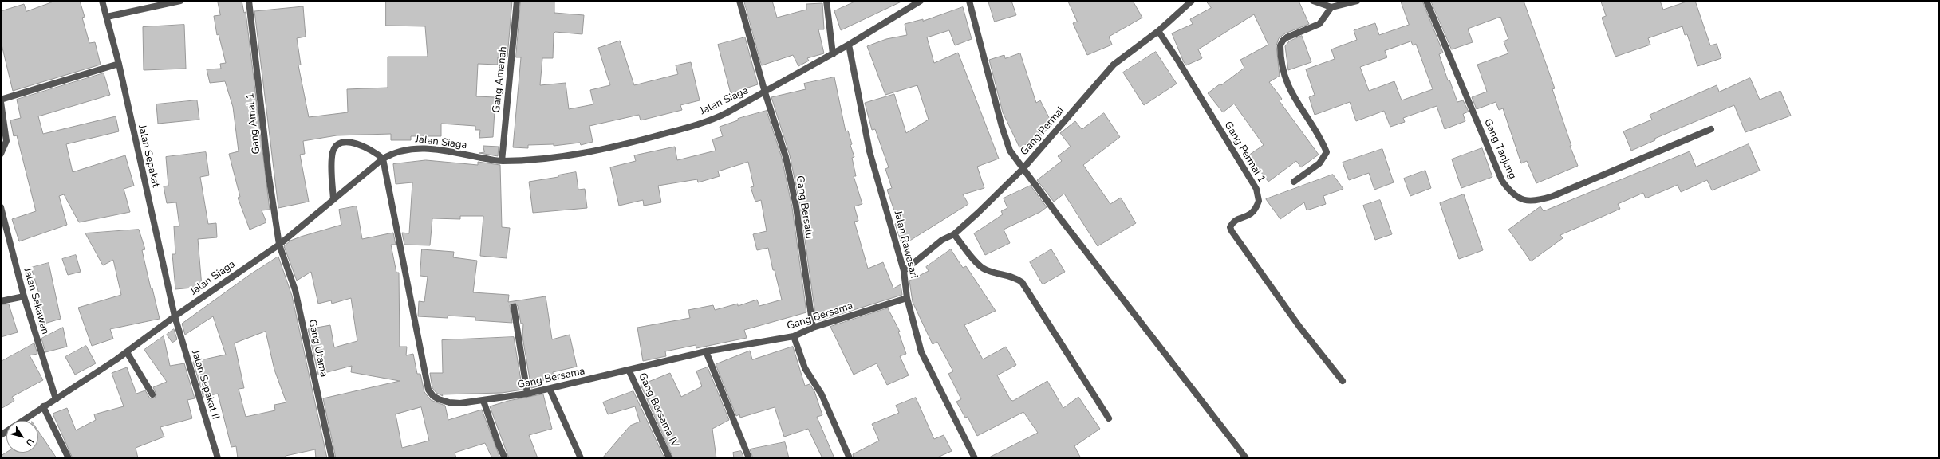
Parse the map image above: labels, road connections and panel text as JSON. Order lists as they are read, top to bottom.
{
  "streets": {
    "street": [
      "Gang Amanah",
      "Jalan Siaga",
      "Gang Amal 1",
      "Gang Permai",
      "Gang Tanjung",
      "Gang Permai 1",
      "Jalan Sepakat",
      "Gang Bersatu",
      "Jalan Rawasari",
      "Jalan Sekawan",
      "Gang Bersama",
      "Gang Utama",
      "Jalan Sepakat II",
      "Gang Bersama IV"
    ]
  },
  "crossings": [
    ["Gang Amanah", "Jalan Siaga"],
    ["Jalan Siaga", "Gang Amal 1"],
    ["Jalan Siaga", "Jalan Sepakat"],
    ["Jalan Siaga", "Gang Bersatu"],
    ["Jalan Siaga", "Jalan Rawasari"],
    ["Jalan Siaga", "Jalan Sekawan"],
    ["Jalan Siaga", "Gang Bersama"],
    ["Jalan Siaga", "Gang Utama"],
    ["Jalan Siaga", "Jalan Sepakat II"],
    ["Gang Amal 1", "Gang Utama"],
    ["Gang Permai", "Gang Permai 1"],
    ["Gang Permai", "Jalan Rawasari"],
    ["Jalan Sepakat", "Jalan Sepakat II"],
    ["Gang Bersatu", "Gang Bersama"],
    ["Jalan Rawasari", "Gang Bersama"],
    ["Gang Bersama", "Gang Bersama IV"]
  ],
  "north": "bottom right"
}
